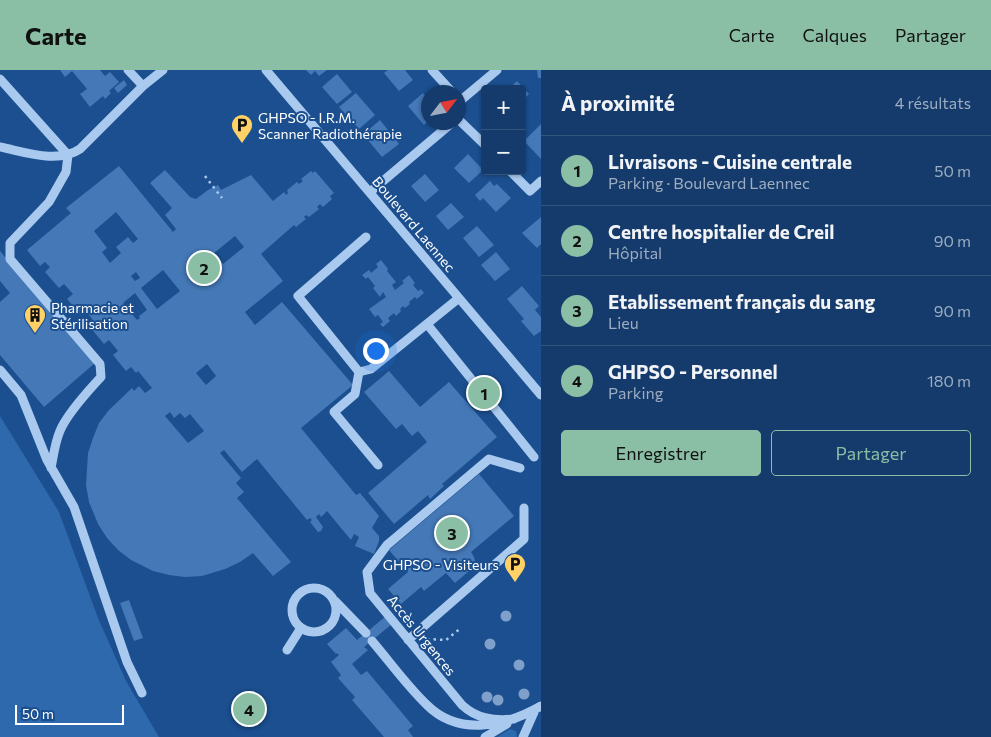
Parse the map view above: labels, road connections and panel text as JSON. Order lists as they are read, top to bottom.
{
  "streets": {
    "street": ["Boulevard Laennec", "Accès Urgences"]
  },
  "places": {
    "parking": ["GHPSO - I.R.M. Scanner Radiothérapie", "GHPSO - Visiteurs"],
    "building": ["Pharmacie et Stérilisation"]
  },
  "scale_bar": "50 m",
  "north": "top right",
  "page": {
    "header": "Carte",
    "nav": ["Carte", "Calques", "Partager"],
    "heading": ["À proximité", "4 résultats"],
    "map_buttons": ["+", "−"],
    "list": [
      {
        "mark": "1",
        "name": "Livraisons - Cuisine centrale",
        "note": "Parking · Boulevard Laennec",
        "value": "50 m"
      },
      {
        "mark": "2",
        "name": "Centre hospitalier de Creil",
        "note": "Hôpital",
        "value": "90 m"
      },
      {
        "mark": "3",
        "name": "Etablissement français du sang",
        "note": "Lieu",
        "value": "90 m"
      },
      {
        "mark": "4",
        "name": "GHPSO - Personnel",
        "note": "Parking",
        "value": "180 m"
      }
    ],
    "pins": [
      "2",
      "1",
      "3",
      "4"
    ],
    "buttons": ["Enregistrer", "Partager"],
    "scale": "50 m"
  }
}
